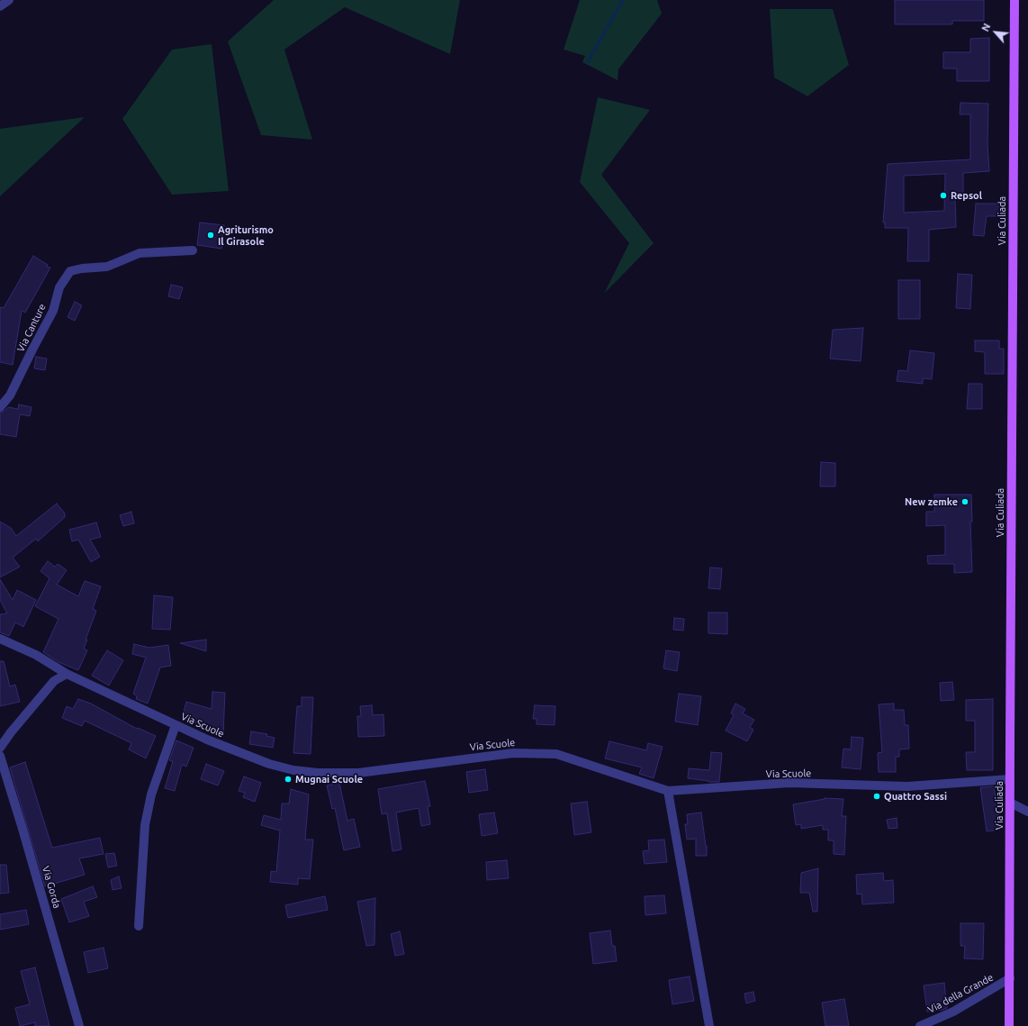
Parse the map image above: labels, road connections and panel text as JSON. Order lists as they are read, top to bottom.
{
  "streets": {
    "main road": ["Via Culiada"],
    "street": [
      "Via Canture",
      "Via Scuole",
      "Via Gorda",
      "Via della Grande"
    ]
  },
  "crossings": [
    ["Via Culiada", "Via Scuole"],
    ["Via Culiada", "Via della Grande"]
  ],
  "places": [
    "Repsol",
    "Agriturismo Il Girasole",
    "New zemke",
    "Mugnai Scuole",
    "Quattro Sassi"
  ],
  "north": "top left"
}
